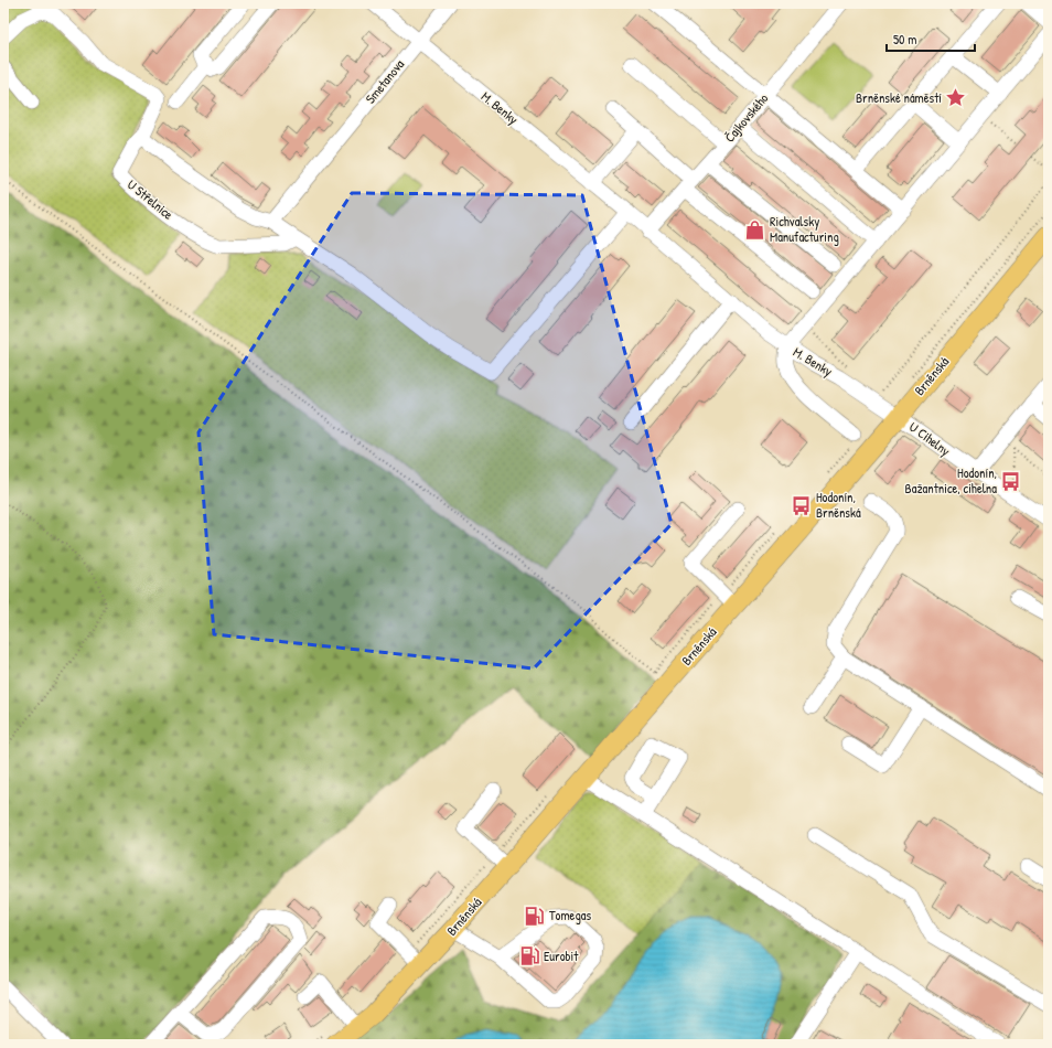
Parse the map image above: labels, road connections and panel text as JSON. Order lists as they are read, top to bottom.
{
  "streets": {
    "main road": ["Brněnská"],
    "street": [
      "Smetanova",
      "M. Benky",
      "Čajkovského",
      "U Střelnice",
      "U Cihelny"
    ]
  },
  "crossings": [
    ["Smetanova", "M. Benky"],
    ["M. Benky", "Čajkovského"],
    ["M. Benky", "Brněnská"],
    ["M. Benky", "U Cihelny"],
    ["Brněnská", "U Cihelny"]
  ],
  "places": {
    "place": ["Brněnské náměstí"],
    "shop": ["Richvalsky Manufacturing"],
    "bus stop": ["Hodonín, Bažantnice, cihelna", "Hodonín, Brněnská"],
    "fuel station": ["Tomegas", "Eurobit"]
  },
  "scale_bar": "50 m"
}
